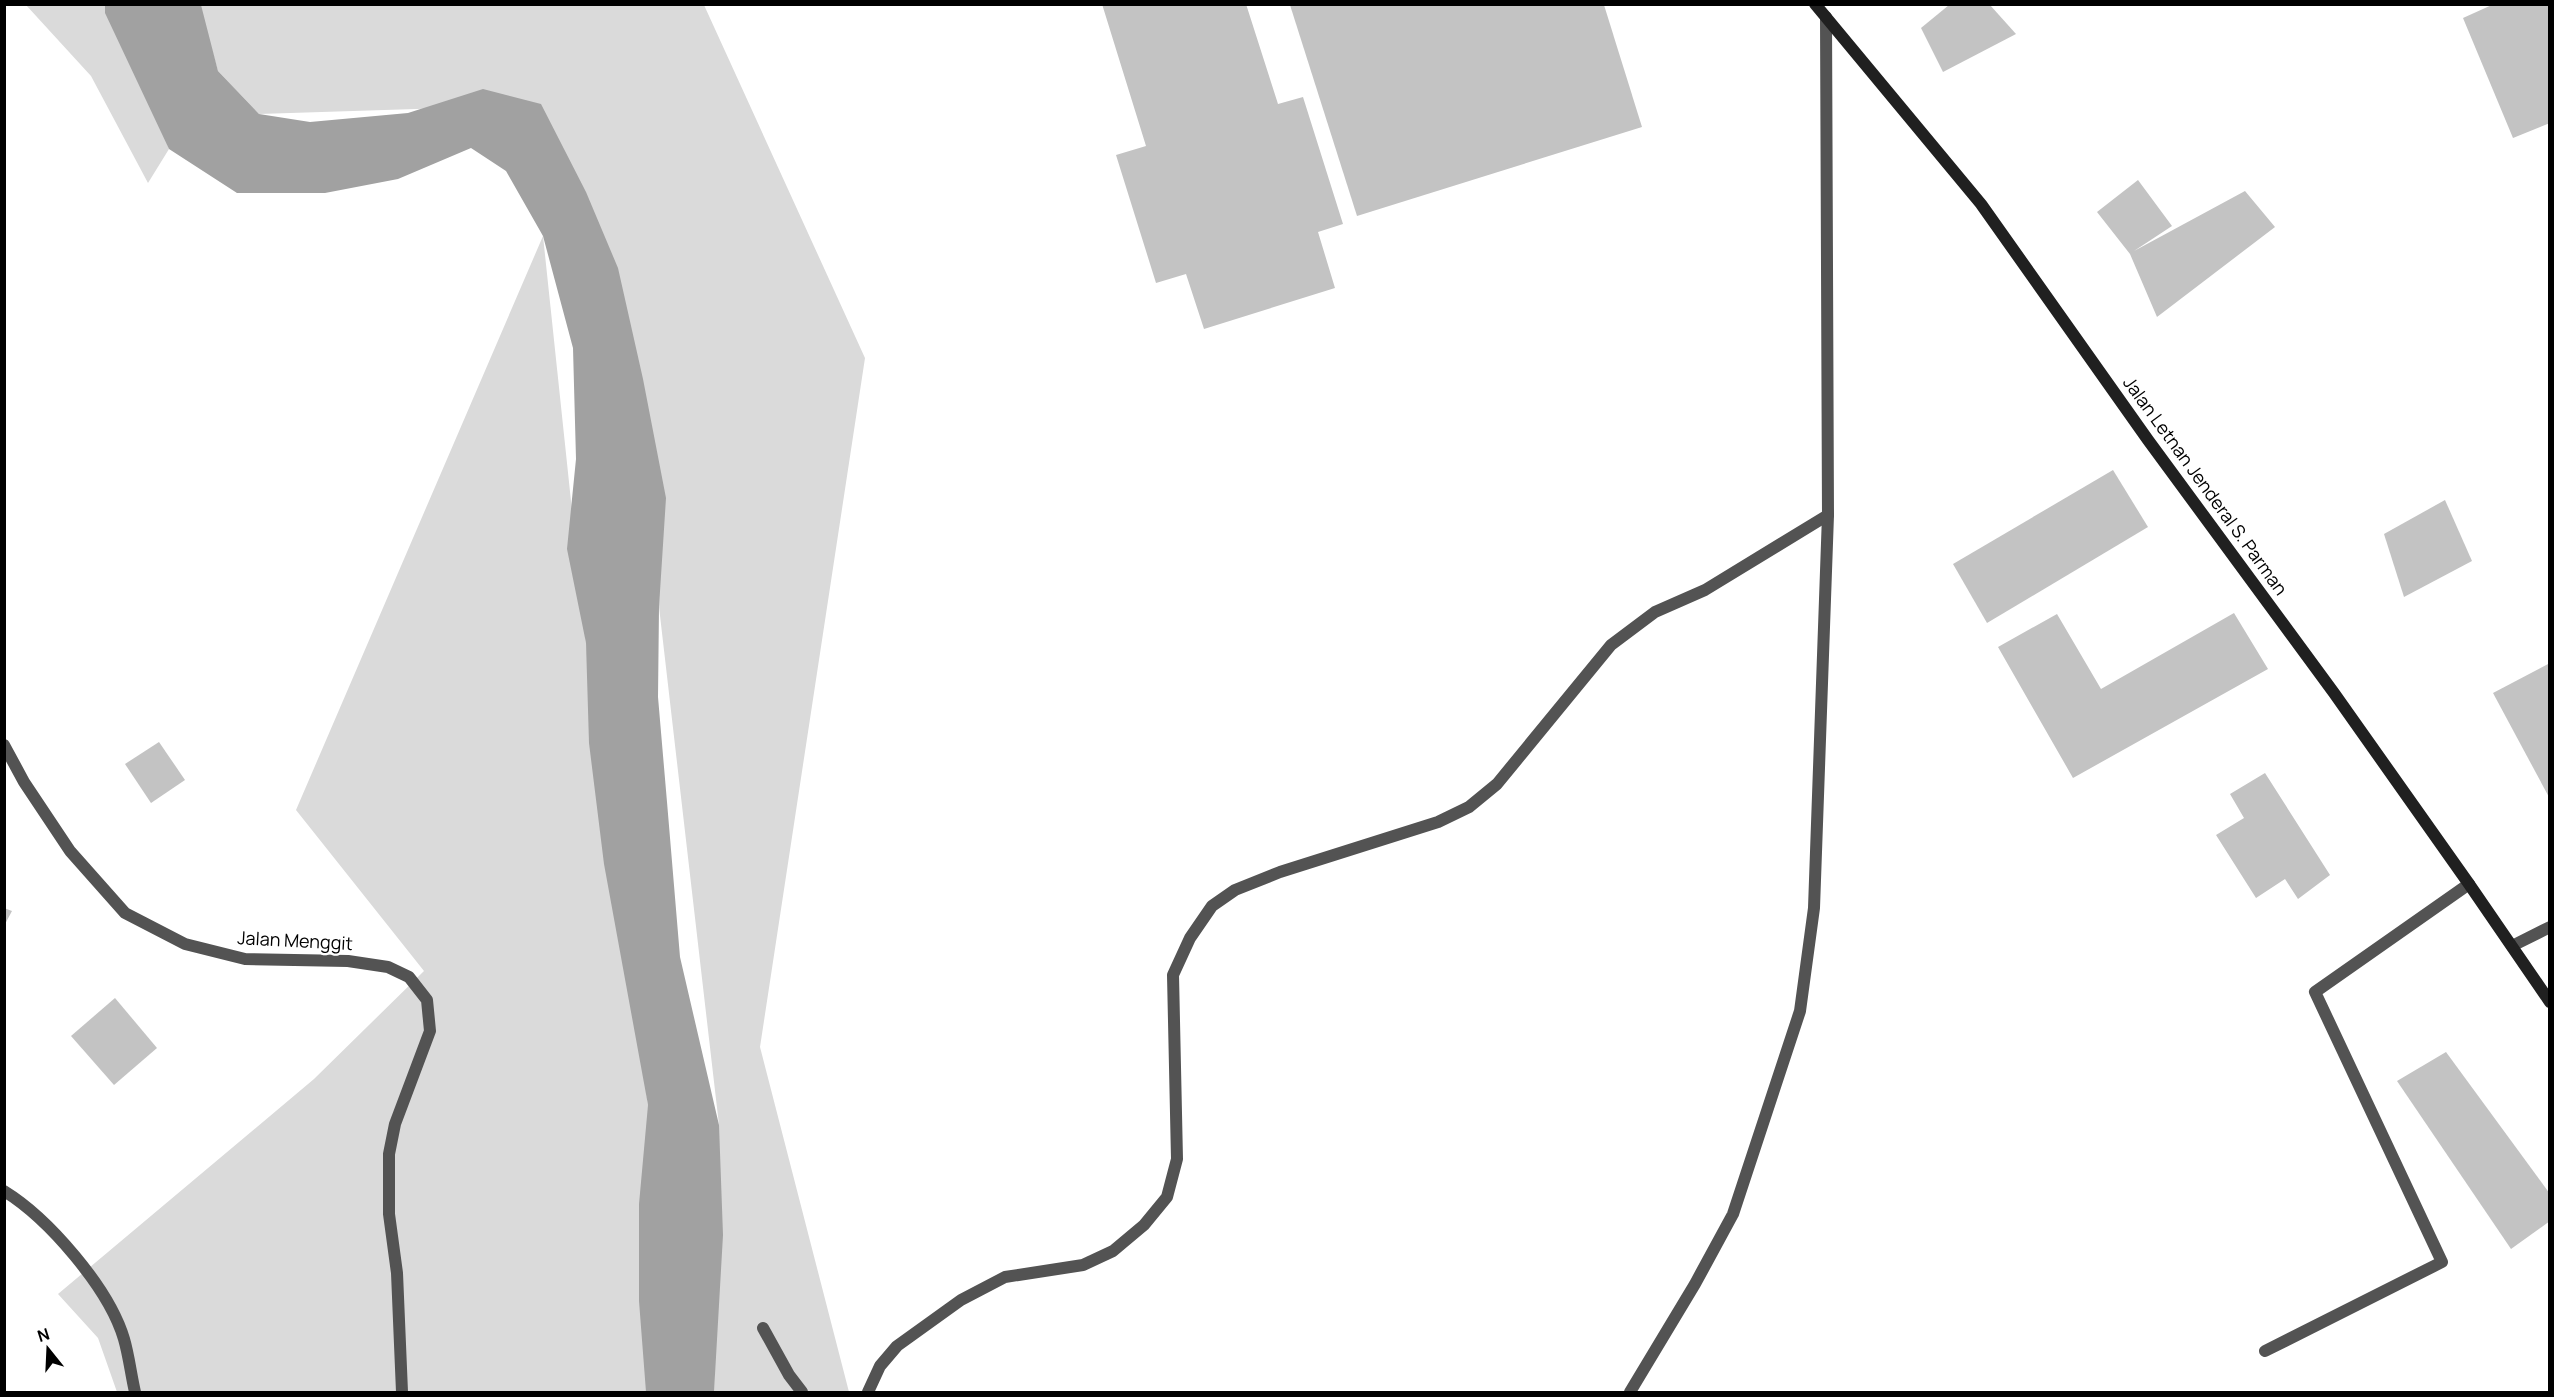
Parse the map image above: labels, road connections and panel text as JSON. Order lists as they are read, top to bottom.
{
  "streets": {
    "street": ["Jalan Letnan Jenderal S. Parman", "Jalan Menggit"]
  },
  "north": "top"
}
